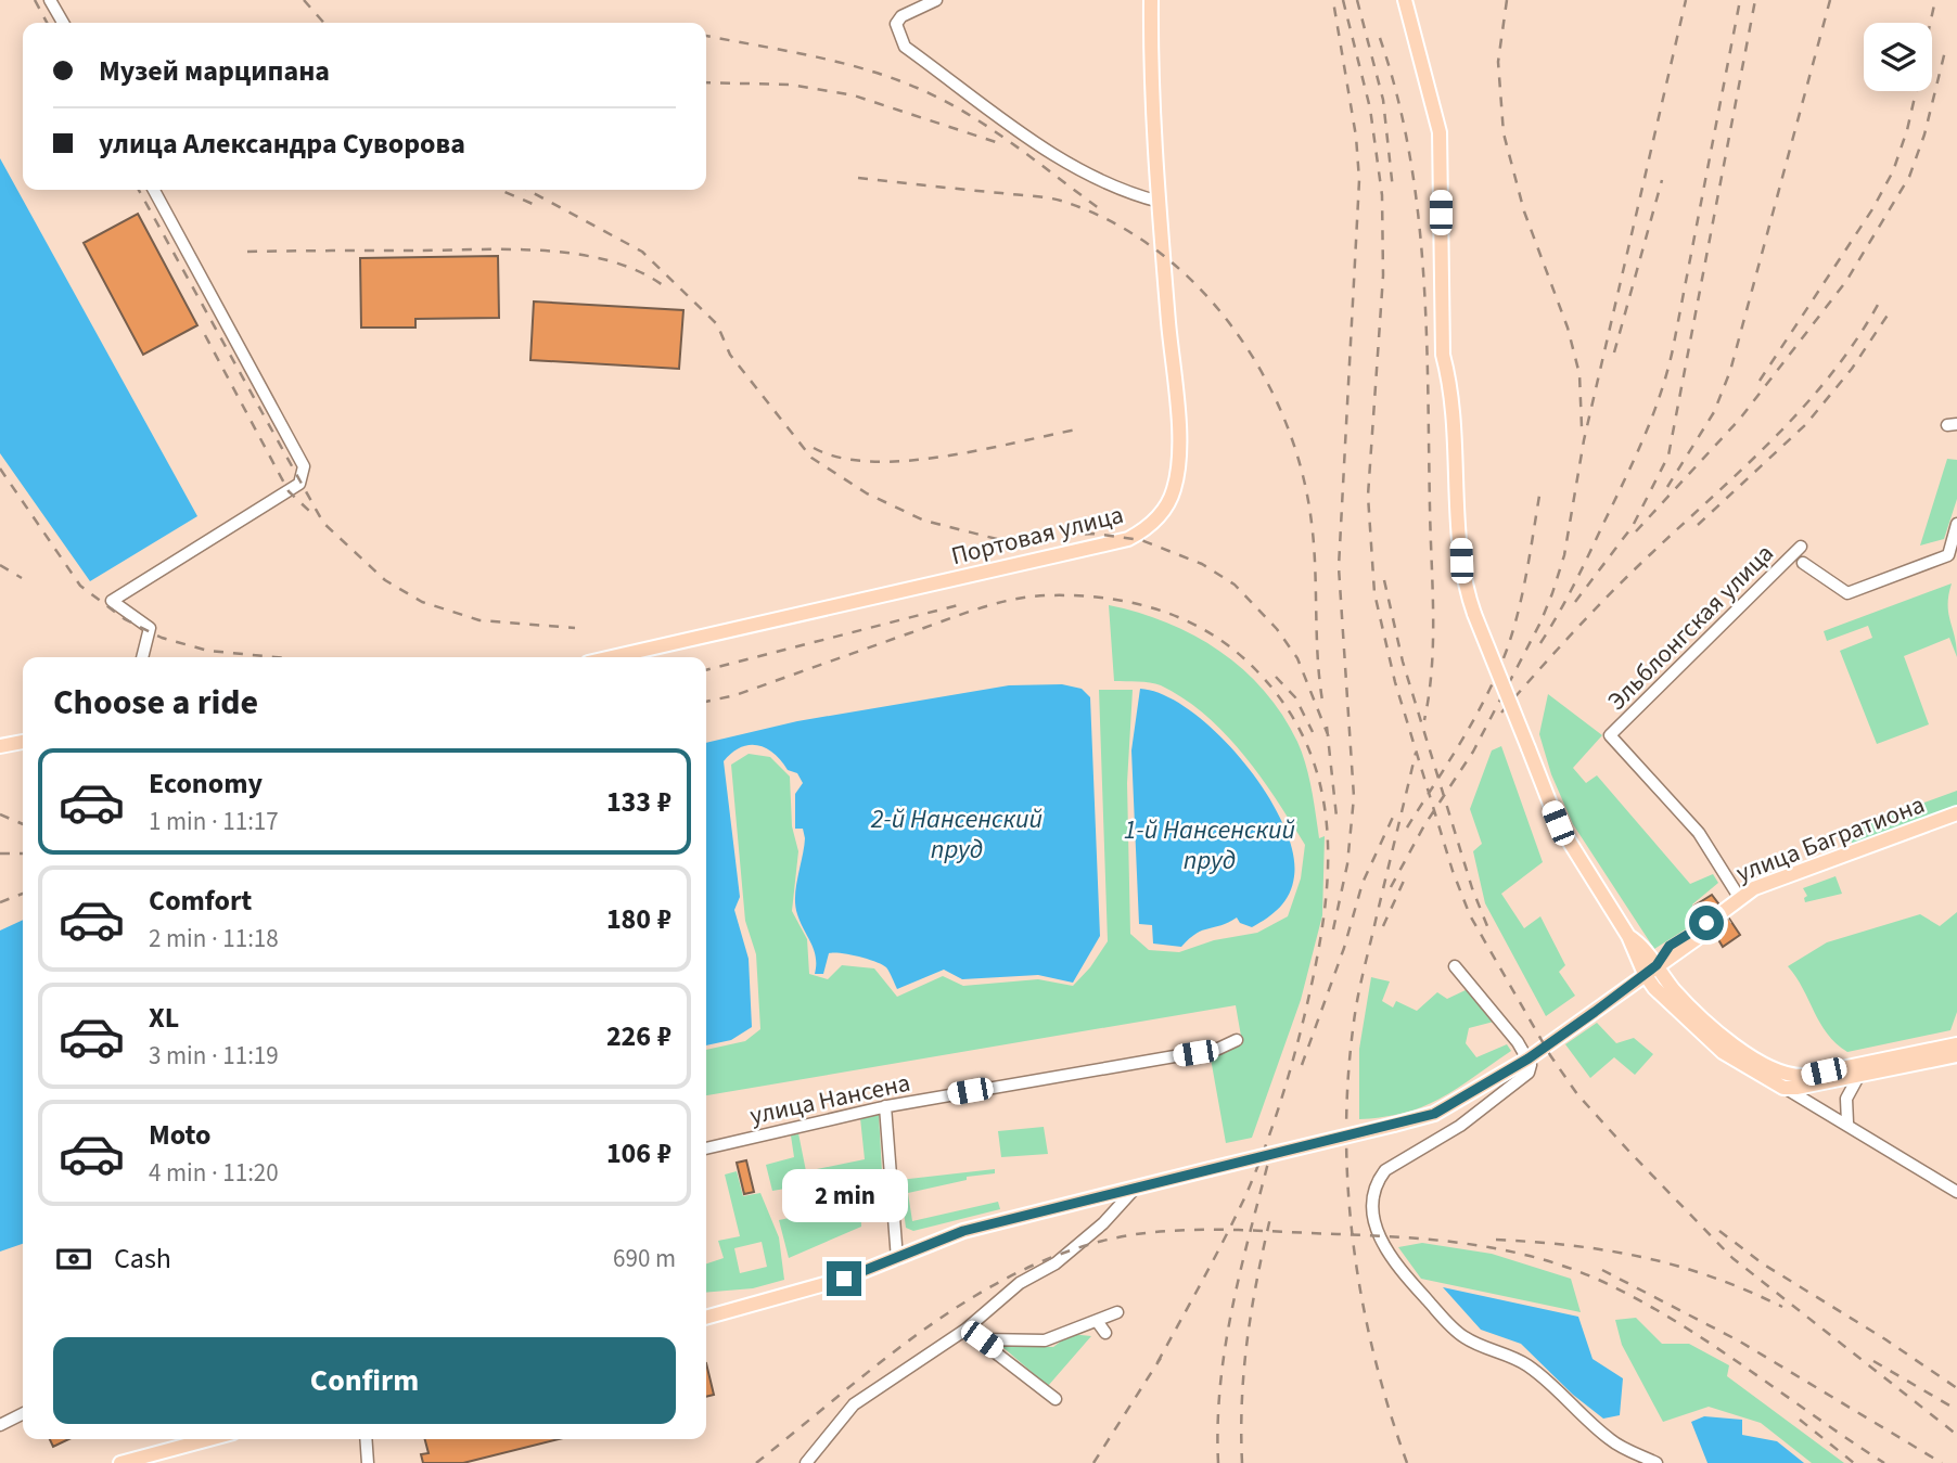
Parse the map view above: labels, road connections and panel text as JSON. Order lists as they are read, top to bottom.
{
  "streets": {
    "main road": ["Портовая улица", "улица Багратиона"],
    "street": ["Эльблонгская улица", "улица Нансена"]
  },
  "crossings": [
    ["Эльблонгская улица", "улица Багратиона"]
  ],
  "water": ["2-й Нансенский пруд", "1-й Нансенский пруд"],
  "page": {
    "banner": ["Музей марципана", "улица Александра Суворова"],
    "heading": "Choose a ride",
    "list": [
      {
        "name": "Economy",
        "note": "1 min · 11:17",
        "value": "133 ₽"
      },
      {
        "name": "Comfort",
        "note": "2 min · 11:18",
        "value": "180 ₽"
      },
      {
        "name": "XL",
        "note": "3 min · 11:19",
        "value": "226 ₽"
      },
      {
        "name": "Moto",
        "note": "4 min · 11:20",
        "value": "106 ₽"
      }
    ],
    "bubble": "2 min",
    "pay": ["Cash", "690 m"],
    "buttons": "Confirm"
  }
}
